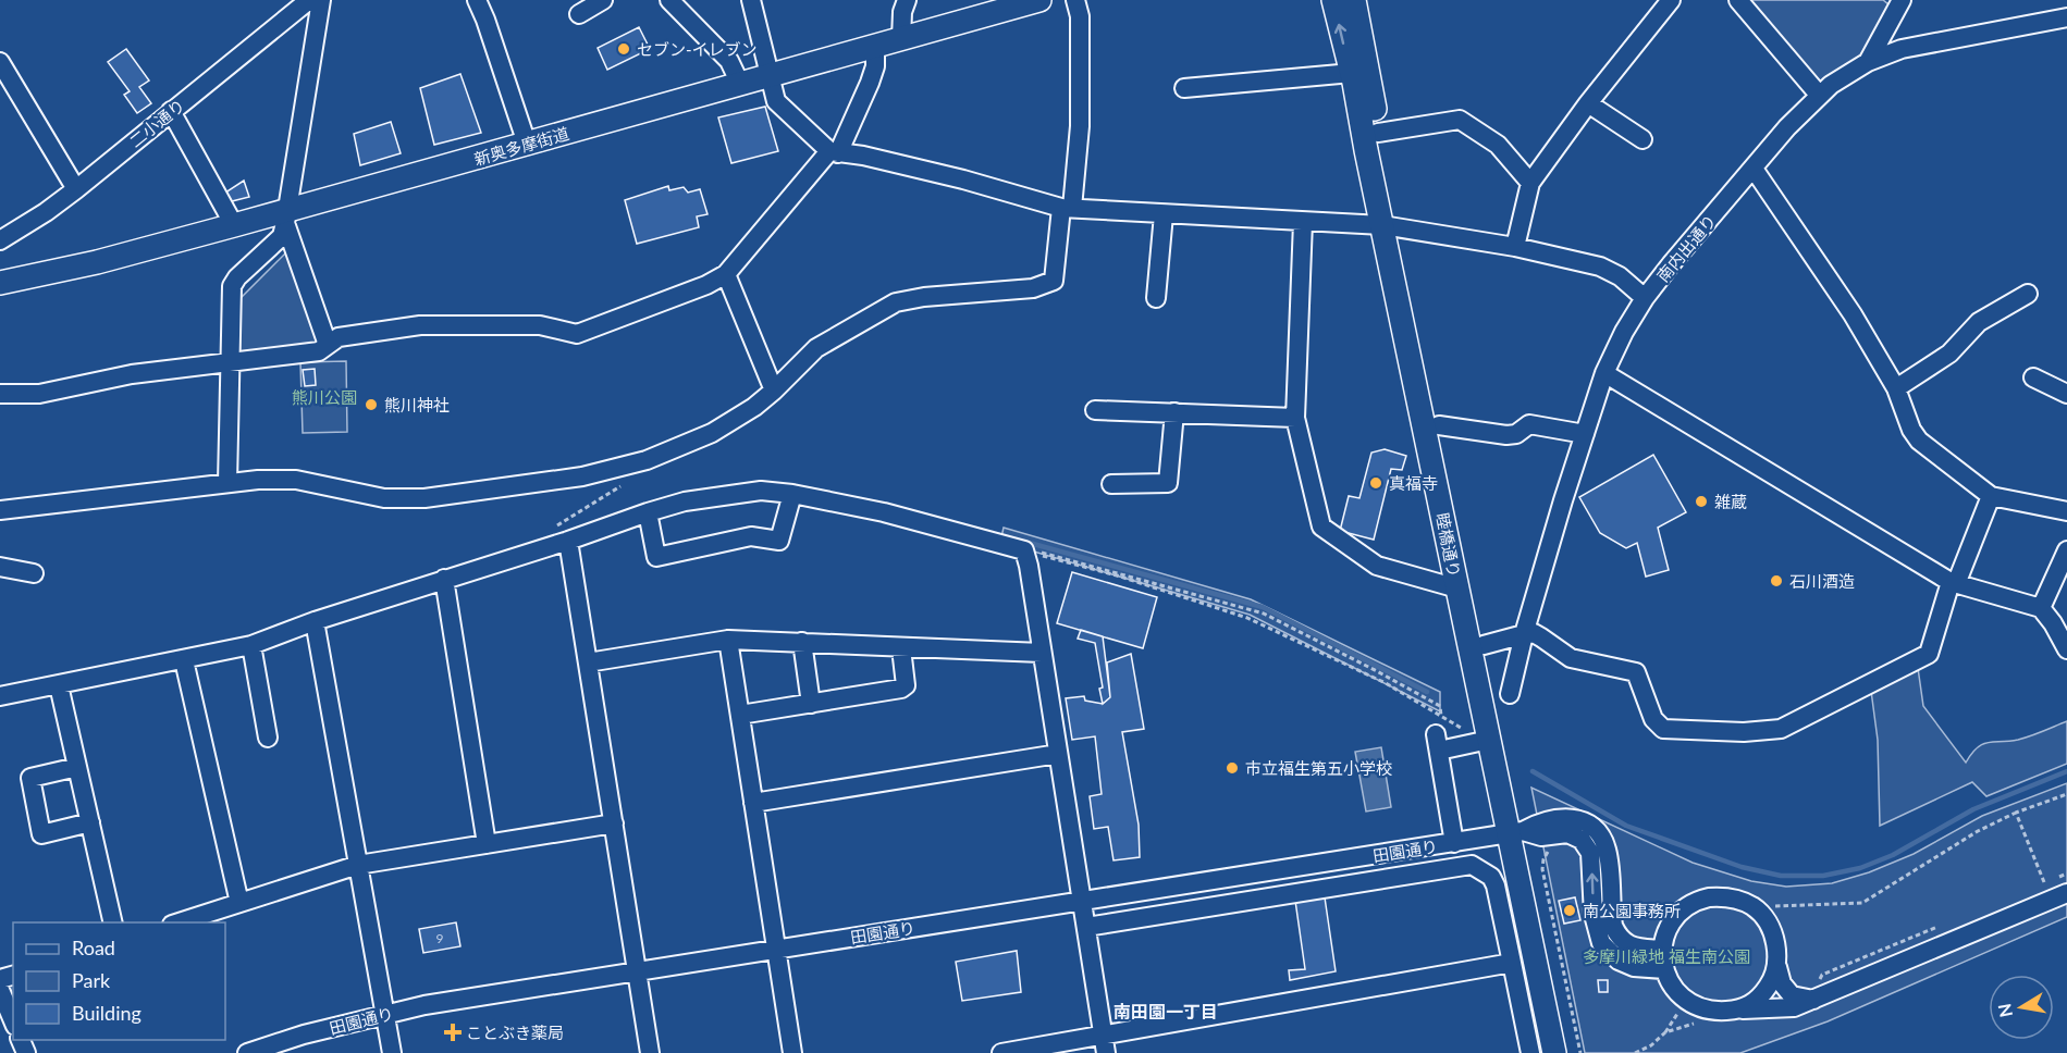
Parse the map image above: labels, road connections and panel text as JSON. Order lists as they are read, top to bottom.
{
  "streets": {
    "main road": ["新奥多摩街道", "睦橋通り"],
    "street": ["二小通り", "南内出通り", "田園通り"]
  },
  "crossings": [
    ["睦橋通り", "田園通り"]
  ],
  "districts": ["南田園一丁目"],
  "parks": ["熊川公園", "多摩川緑地 福生南公園"],
  "places": {
    "other": [
      "セブン-イレブン",
      "熊川神社",
      "真福寺",
      "雑蔵",
      "石川酒造",
      "市立福生第五小学校",
      "南公園事務所"
    ],
    "health": ["ことぶき薬局"]
  },
  "house_numbers": ["9"],
  "legend": ["Road", "Park", "Building"],
  "north": "left"
}
